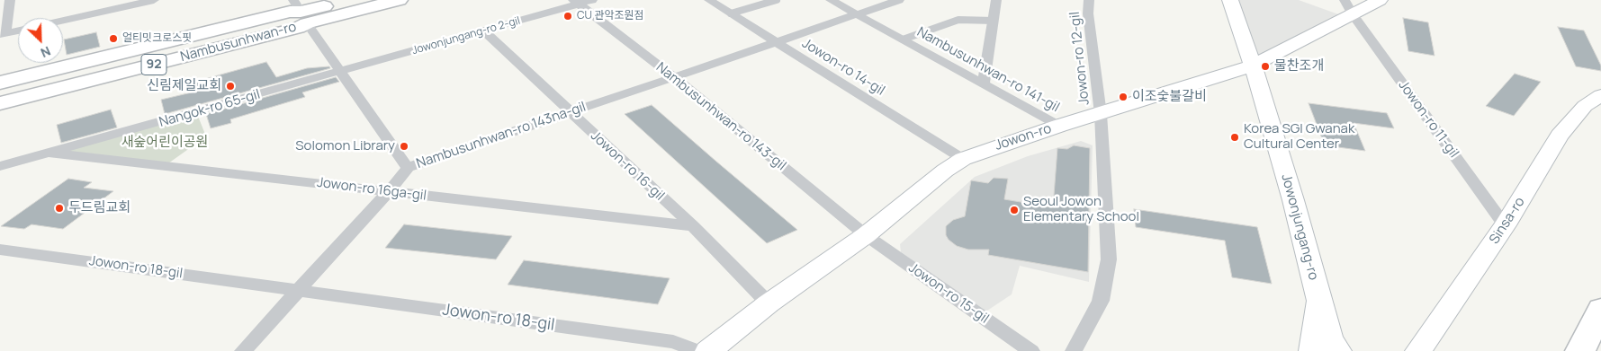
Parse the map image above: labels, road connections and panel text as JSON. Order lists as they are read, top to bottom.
{
  "streets": {
    "main road": ["Nambusunhwan-ro", "92"],
    "street": [
      "Jowonjungang-ro 2-gil",
      "Jowon-ro 12-gil",
      "Jowon-ro 14-gil",
      "Nambusunhwan-ro 141-gil",
      "Nangok-ro 65-gil",
      "Nambusunhwan-ro 143-gil",
      "Jowon-ro 11-gil",
      "Nambusunhwan-ro 143na-gil",
      "Jowon-ro",
      "Jowon-ro 16-gil",
      "Jowon-ro 16ga-gil",
      "Sinsa-ro",
      "Jowonjungang-ro",
      "Jowon-ro 18-gil",
      "Jowon-ro 15-gil"
    ]
  },
  "crossings": [
    ["Jowonjungang-ro 2-gil", "Nangok-ro 65-gil"],
    ["Jowonjungang-ro 2-gil", "Nambusunhwan-ro 143-gil"],
    ["Jowonjungang-ro 2-gil", "Jowon-ro 16-gil"],
    ["Jowon-ro 12-gil", "Jowon-ro"],
    ["Jowon-ro 14-gil", "Nambusunhwan-ro 143na-gil"],
    ["Jowon-ro 14-gil", "Jowon-ro"],
    ["Nambusunhwan-ro 141-gil", "Nambusunhwan-ro 143na-gil"],
    ["Nambusunhwan-ro 141-gil", "Jowon-ro"],
    ["Nangok-ro 65-gil", "Jowon-ro 16ga-gil"],
    ["Nambusunhwan-ro 143-gil", "Nambusunhwan-ro 143na-gil"],
    ["Nambusunhwan-ro 143-gil", "Jowon-ro"],
    ["Nambusunhwan-ro 143-gil", "Jowon-ro 15-gil"],
    ["Jowon-ro 11-gil", "Jowon-ro"],
    ["Jowon-ro 11-gil", "Sinsa-ro"],
    ["Nambusunhwan-ro 143na-gil", "Jowon-ro 16-gil"],
    ["Nambusunhwan-ro 143na-gil", "Jowon-ro 16ga-gil"],
    ["Nambusunhwan-ro 143na-gil", "Jowon-ro 18-gil"],
    ["Jowon-ro", "Jowon-ro 16-gil"],
    ["Jowon-ro", "Jowonjungang-ro"],
    ["Jowon-ro", "Jowon-ro 15-gil"],
    ["Jowon-ro 16-gil", "Jowon-ro 16ga-gil"]
  ],
  "parks": ["새숲어린이공원"],
  "places": [
    "CU 관악조원점",
    "얼티밋크로스핏",
    "물찬조개",
    "신림제일교회",
    "이조숯불갈비",
    "Korea SGI Gwanak Cultural Center",
    "Solomon Library",
    "두드림교회",
    "Seoul Jowon Elementary School"
  ],
  "north": "bottom right"
}
